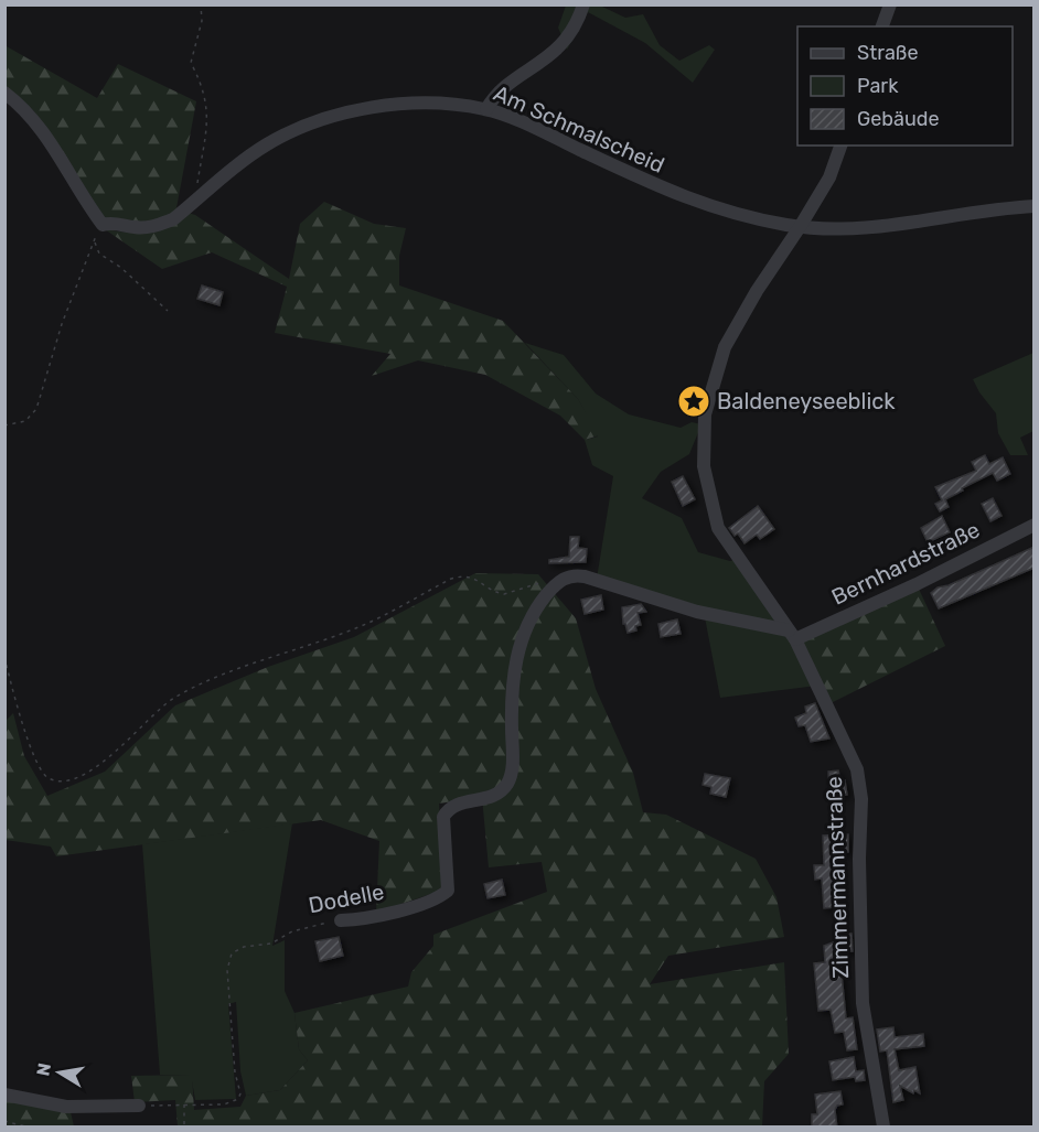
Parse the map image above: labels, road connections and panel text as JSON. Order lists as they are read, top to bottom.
{
  "streets": {
    "street": [
      "Am Schmalscheid",
      "Bernhardstraße",
      "Zimmermannstraße",
      "Dodelle"
    ]
  },
  "crossings": [
    ["Am Schmalscheid", "Zimmermannstraße"],
    ["Bernhardstraße", "Zimmermannstraße"]
  ],
  "places": {
    "place": ["Baldeneyseeblick"]
  },
  "legend": ["Straße", "Park", "Gebäude"],
  "north": "left"
}
